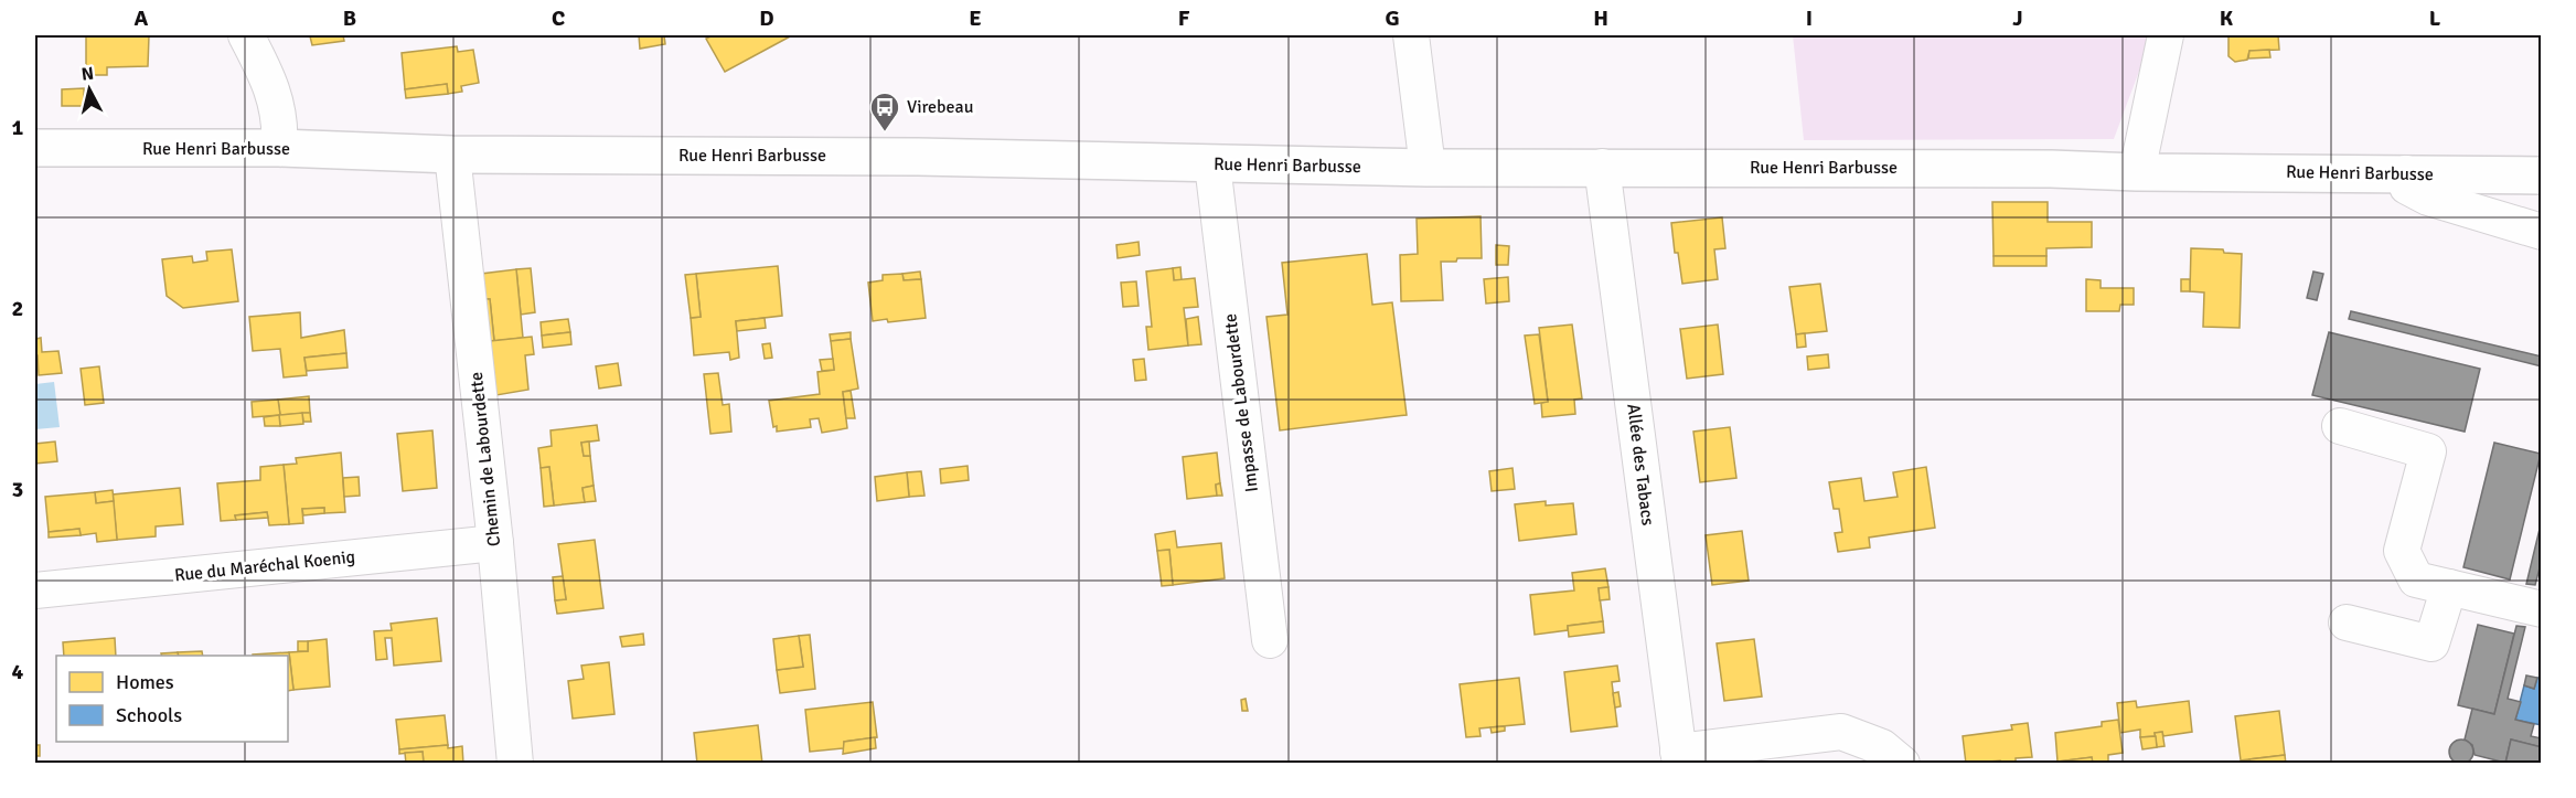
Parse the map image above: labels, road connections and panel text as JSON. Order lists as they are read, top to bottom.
{
  "streets": {
    "main road": ["Rue Henri Barbusse"],
    "street": [
      "Impasse de Labourdette",
      "Chemin de Labourdette",
      "Allée des Tabacs",
      "Rue du Maréchal Koenig"
    ]
  },
  "crossings": [
    ["Rue Henri Barbusse", "Impasse de Labourdette"],
    ["Rue Henri Barbusse", "Chemin de Labourdette"],
    ["Rue Henri Barbusse", "Allée des Tabacs"],
    ["Chemin de Labourdette", "Rue du Maréchal Koenig"]
  ],
  "places": {
    "bus stop": ["Virebeau"]
  },
  "legend": ["Homes", "Schools"],
  "north": "top",
  "grid": {
    "columns": [
      "A",
      "B",
      "C",
      "D",
      "E",
      "F",
      "G",
      "H",
      "I",
      "J",
      "K",
      "L"
    ],
    "rows": [
      "1",
      "2",
      "3",
      "4"
    ]
  }
}
